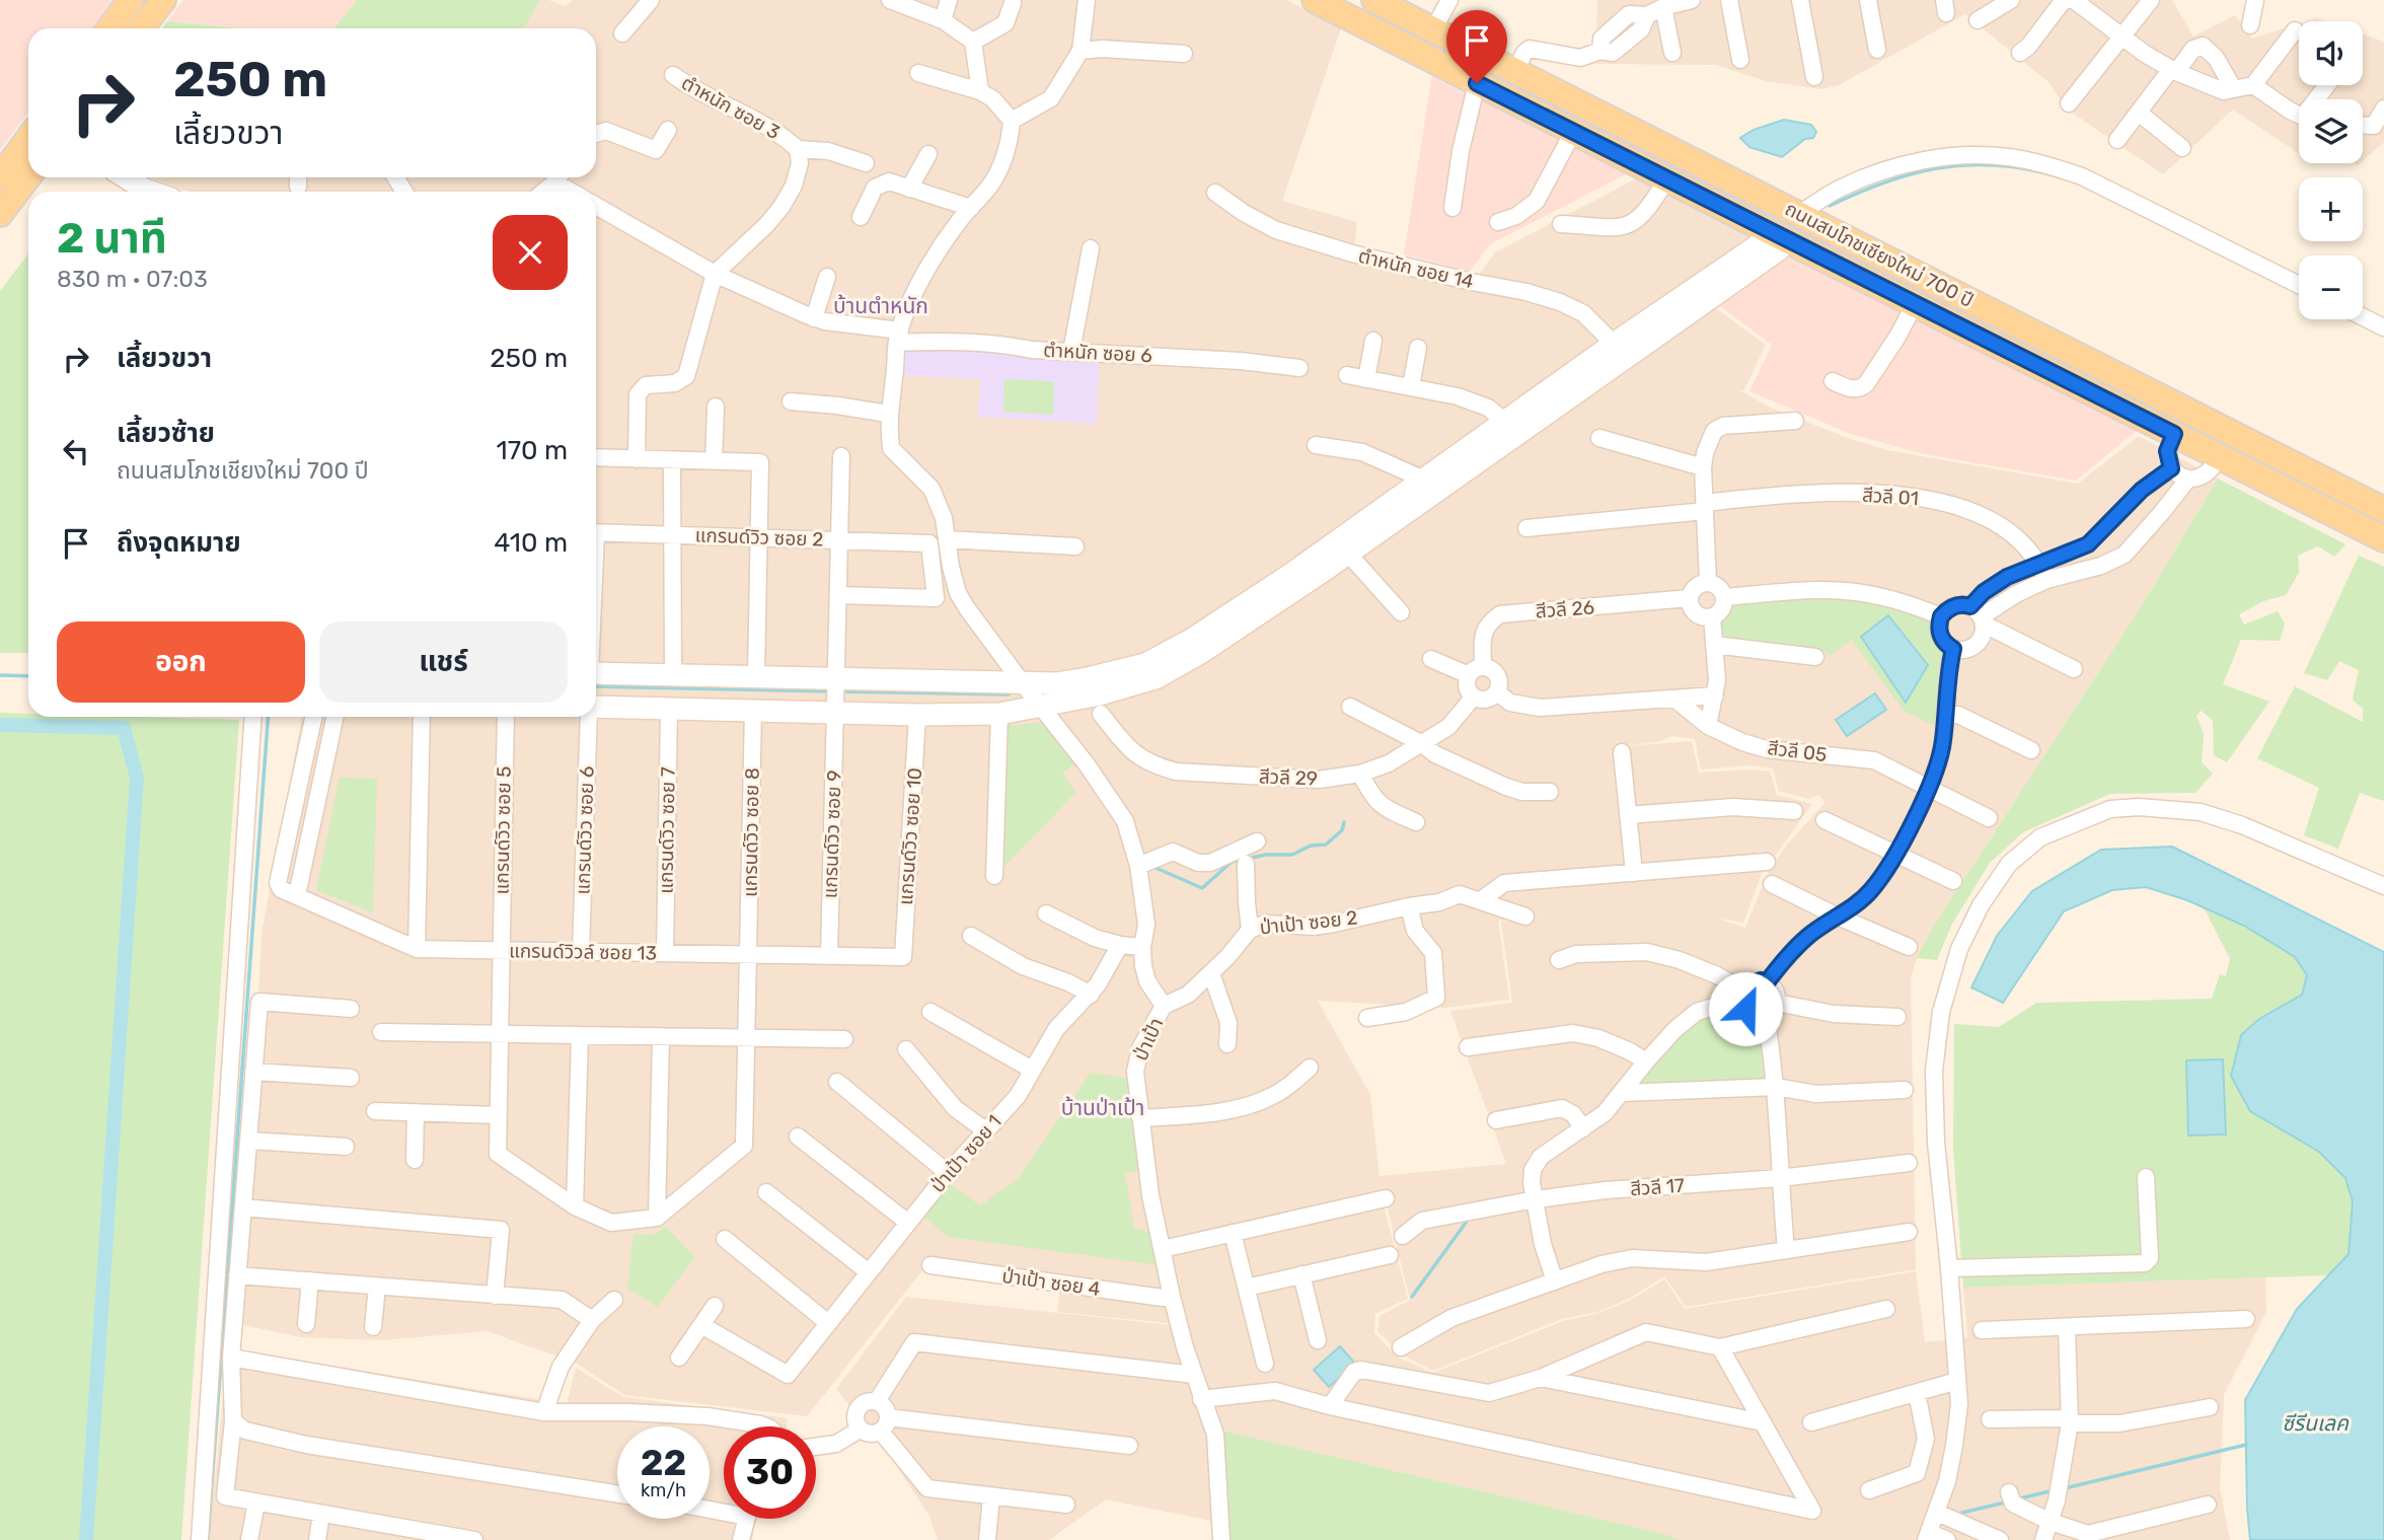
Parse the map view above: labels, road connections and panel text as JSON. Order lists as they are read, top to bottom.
{
  "streets": {
    "main road": ["ถนนสมโภชเชียงใหม่ 700 ปี"],
    "street": [
      "ตำหนัก ซอย 3",
      "ตำหนัก ซอย 14",
      "ตำหนัก ซอย 6",
      "สีวลี 01",
      "แกรนด์วิว ซอย 2",
      "สีวลี 26",
      "สีวลี 05",
      "สีวลี 29",
      "แกรนด์วิว ซอย 5",
      "แกรนด์วิว ซอย 6",
      "แกรนด์วิว ซอย 7",
      "แกรนด์วิว ซอย 8",
      "แกรนด์วิว ซอย 9",
      "แกรนด์วิว ซอย 10",
      "ป่าเป้า ซอย 2",
      "แกรนด์วิวล์ ซอย 13",
      "ป่าเป้า",
      "ป่าเป้า ซอย 1",
      "สีวลี 17",
      "ป่าเป้า ซอย 4"
    ]
  },
  "crossings": [
    ["ตำหนัก ซอย 3", "ตำหนัก ซอย 6"],
    ["ตำหนัก ซอย 6", "ป่าเป้า"],
    ["แกรนด์วิว ซอย 2", "แกรนด์วิว ซอย 9"],
    ["สีวลี 26", "สีวลี 29"],
    ["แกรนด์วิว ซอย 5", "แกรนด์วิวล์ ซอย 13"],
    ["แกรนด์วิว ซอย 6", "แกรนด์วิวล์ ซอย 13"],
    ["แกรนด์วิว ซอย 7", "แกรนด์วิวล์ ซอย 13"],
    ["แกรนด์วิว ซอย 8", "แกรนด์วิวล์ ซอย 13"],
    ["แกรนด์วิว ซอย 9", "แกรนด์วิวล์ ซอย 13"],
    ["แกรนด์วิว ซอย 10", "แกรนด์วิวล์ ซอย 13"],
    ["ป่าเป้า ซอย 2", "ป่าเป้า"],
    ["ป่าเป้า", "ป่าเป้า ซอย 4"]
  ],
  "districts": ["บ้านตำหนัก", "บ้านป่าเป้า"],
  "water": ["ซีรีนเลค"],
  "page": {
    "map_buttons": ["+", "−"],
    "turn": ["250 m", "เลี้ยวขวา"],
    "heading": ["2 นาที", "830 m · 07:03"],
    "list": [
      {
        "name": "เลี้ยวขวา",
        "value": "250 m"
      },
      {
        "name": "เลี้ยวซ้าย",
        "note": "ถนนสมโภชเชียงใหม่ 700 ปี",
        "value": "170 m"
      },
      {
        "name": "ถึงจุดหมาย",
        "value": "410 m"
      }
    ],
    "buttons": ["ออก", "แชร์"],
    "speed": "22 km/h",
    "limit": "30"
  }
}
